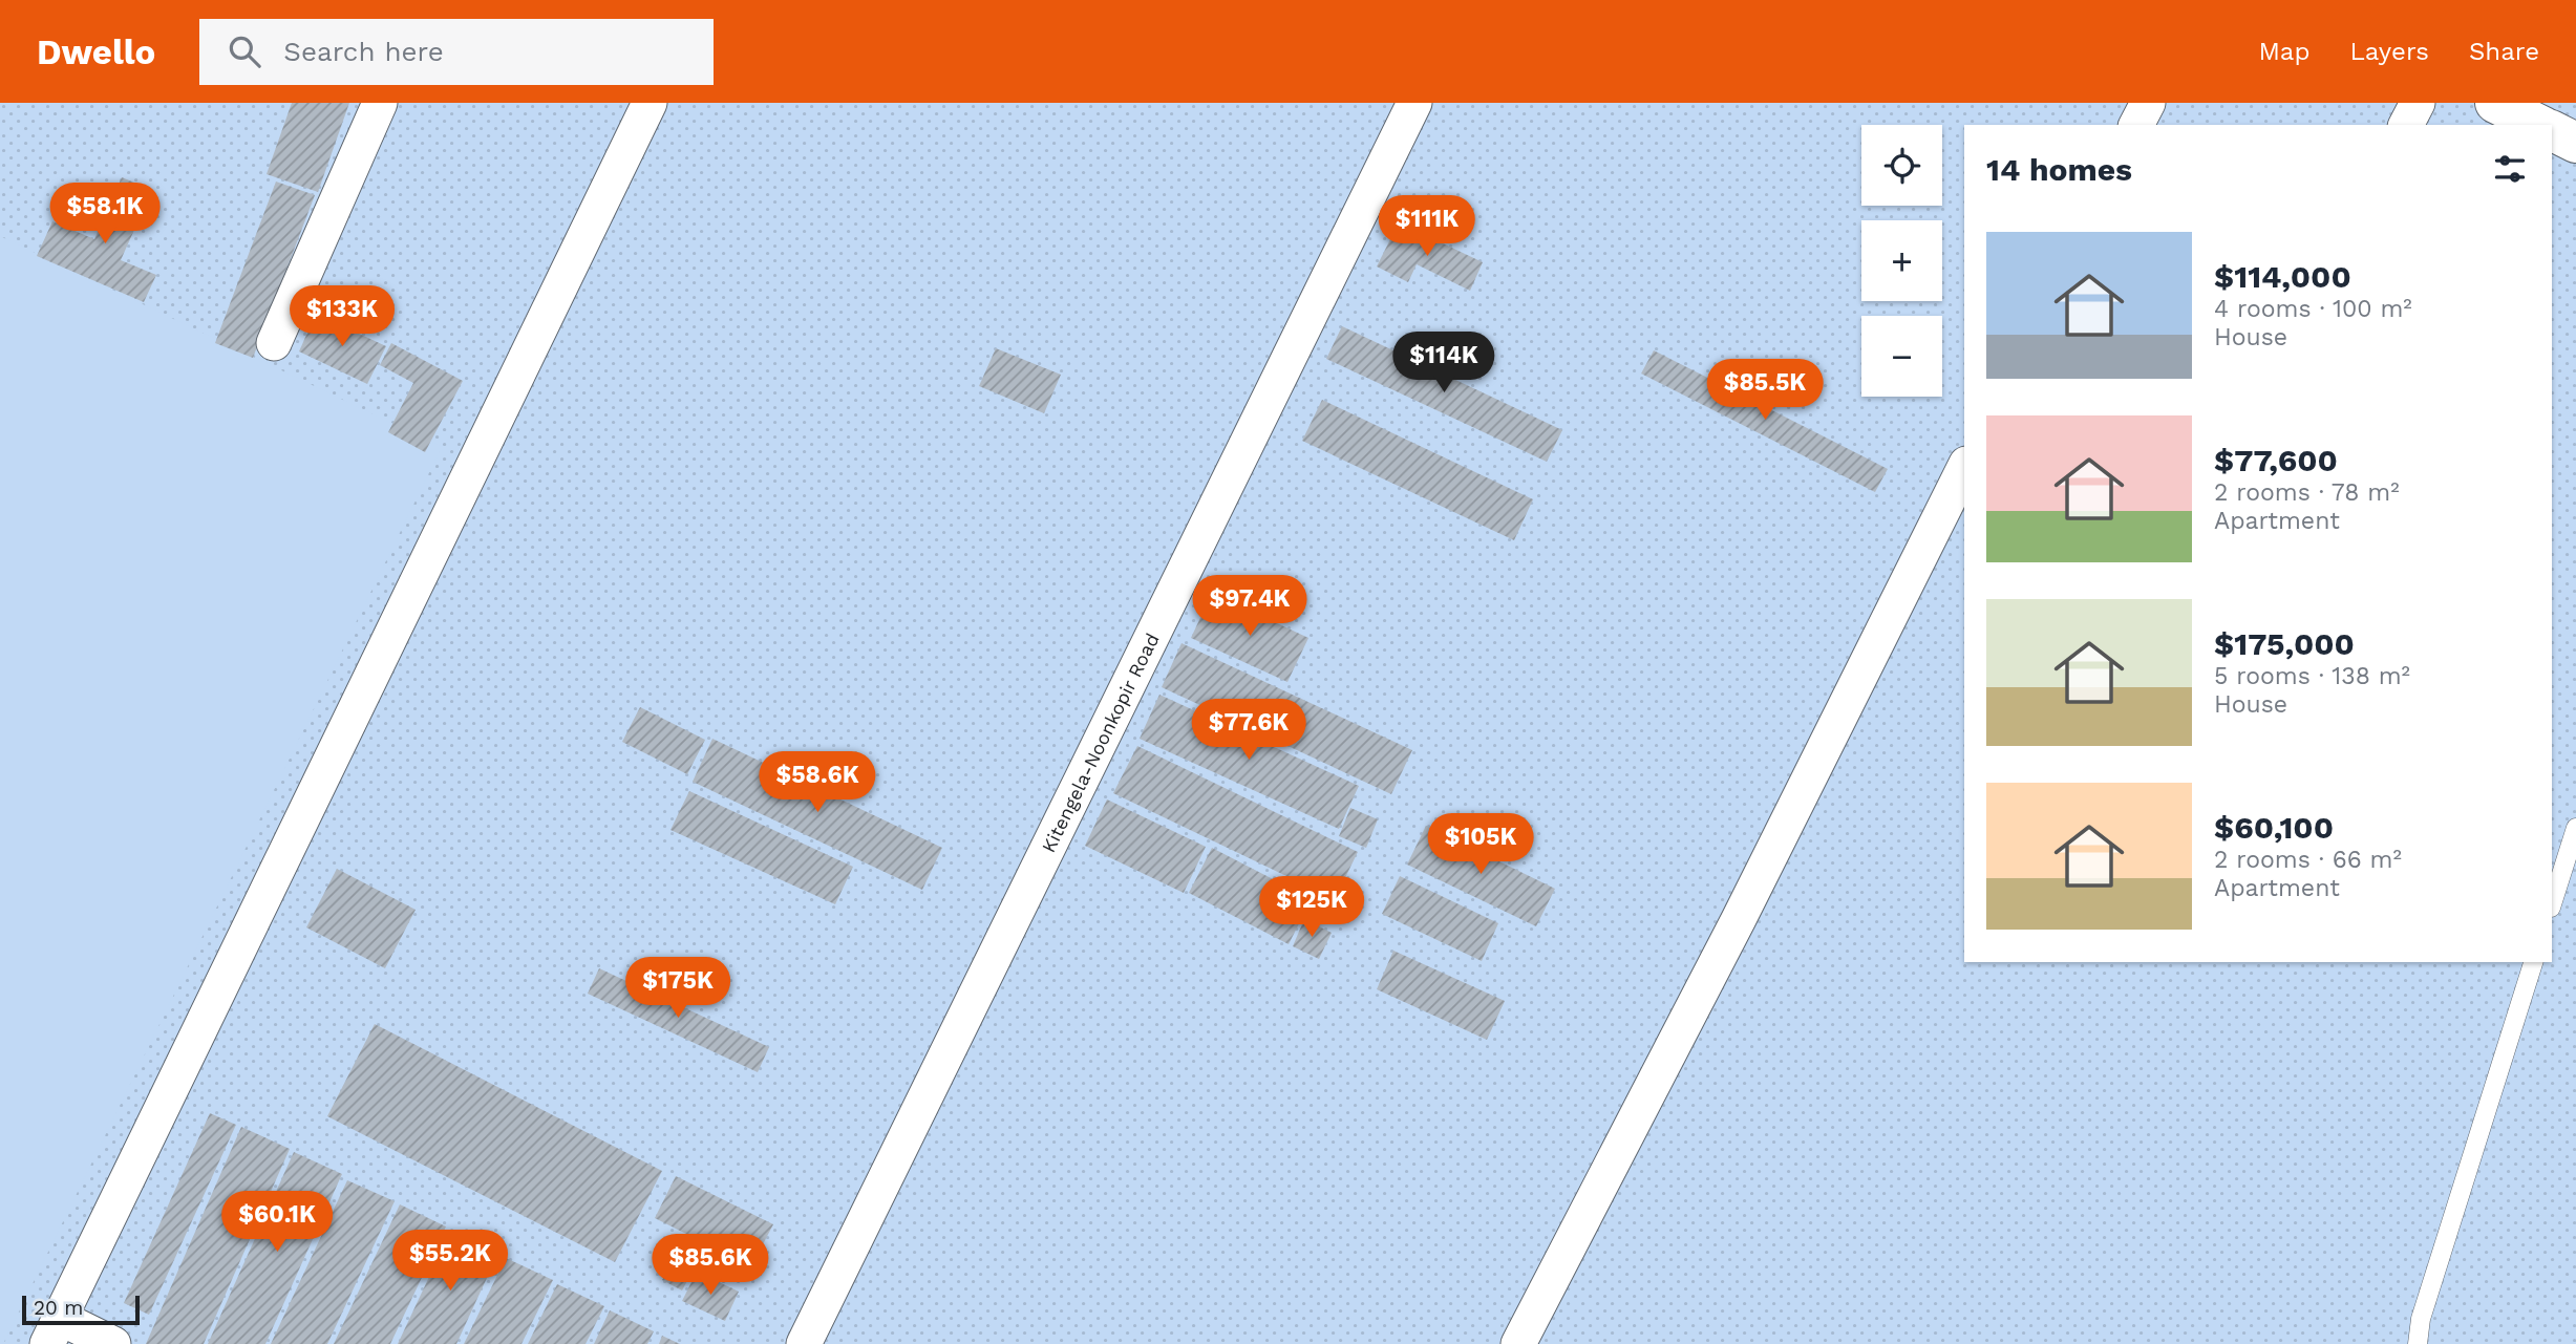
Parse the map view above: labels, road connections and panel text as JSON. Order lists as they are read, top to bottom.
{
  "streets": {
    "street": ["Kitengela-Noonkopir Road"]
  },
  "scale_bar": "20 m",
  "page": {
    "header": "Dwello",
    "search": "Search here",
    "nav": ["Map", "Layers", "Share"],
    "map_buttons": ["+", "−"],
    "heading": "14 homes",
    "price": [
      "$58.1K",
      "$111K",
      "$133K",
      "$114K",
      "$85.5K",
      "$97.4K",
      "$77.6K",
      "$58.6K",
      "$105K",
      "$125K",
      "$175K",
      "$60.1K",
      "$55.2K",
      "$85.6K"
    ],
    "list": [
      {
        "name": "$114,000",
        "note": "4 rooms · 100 m² · House"
      },
      {
        "name": "$77,600",
        "note": "2 rooms · 78 m² · Apartment"
      },
      {
        "name": "$175,000",
        "note": "5 rooms · 138 m² · House"
      },
      {
        "name": "$60,100",
        "note": "2 rooms · 66 m² · Apartment"
      }
    ],
    "scale": "20 m"
  }
}
